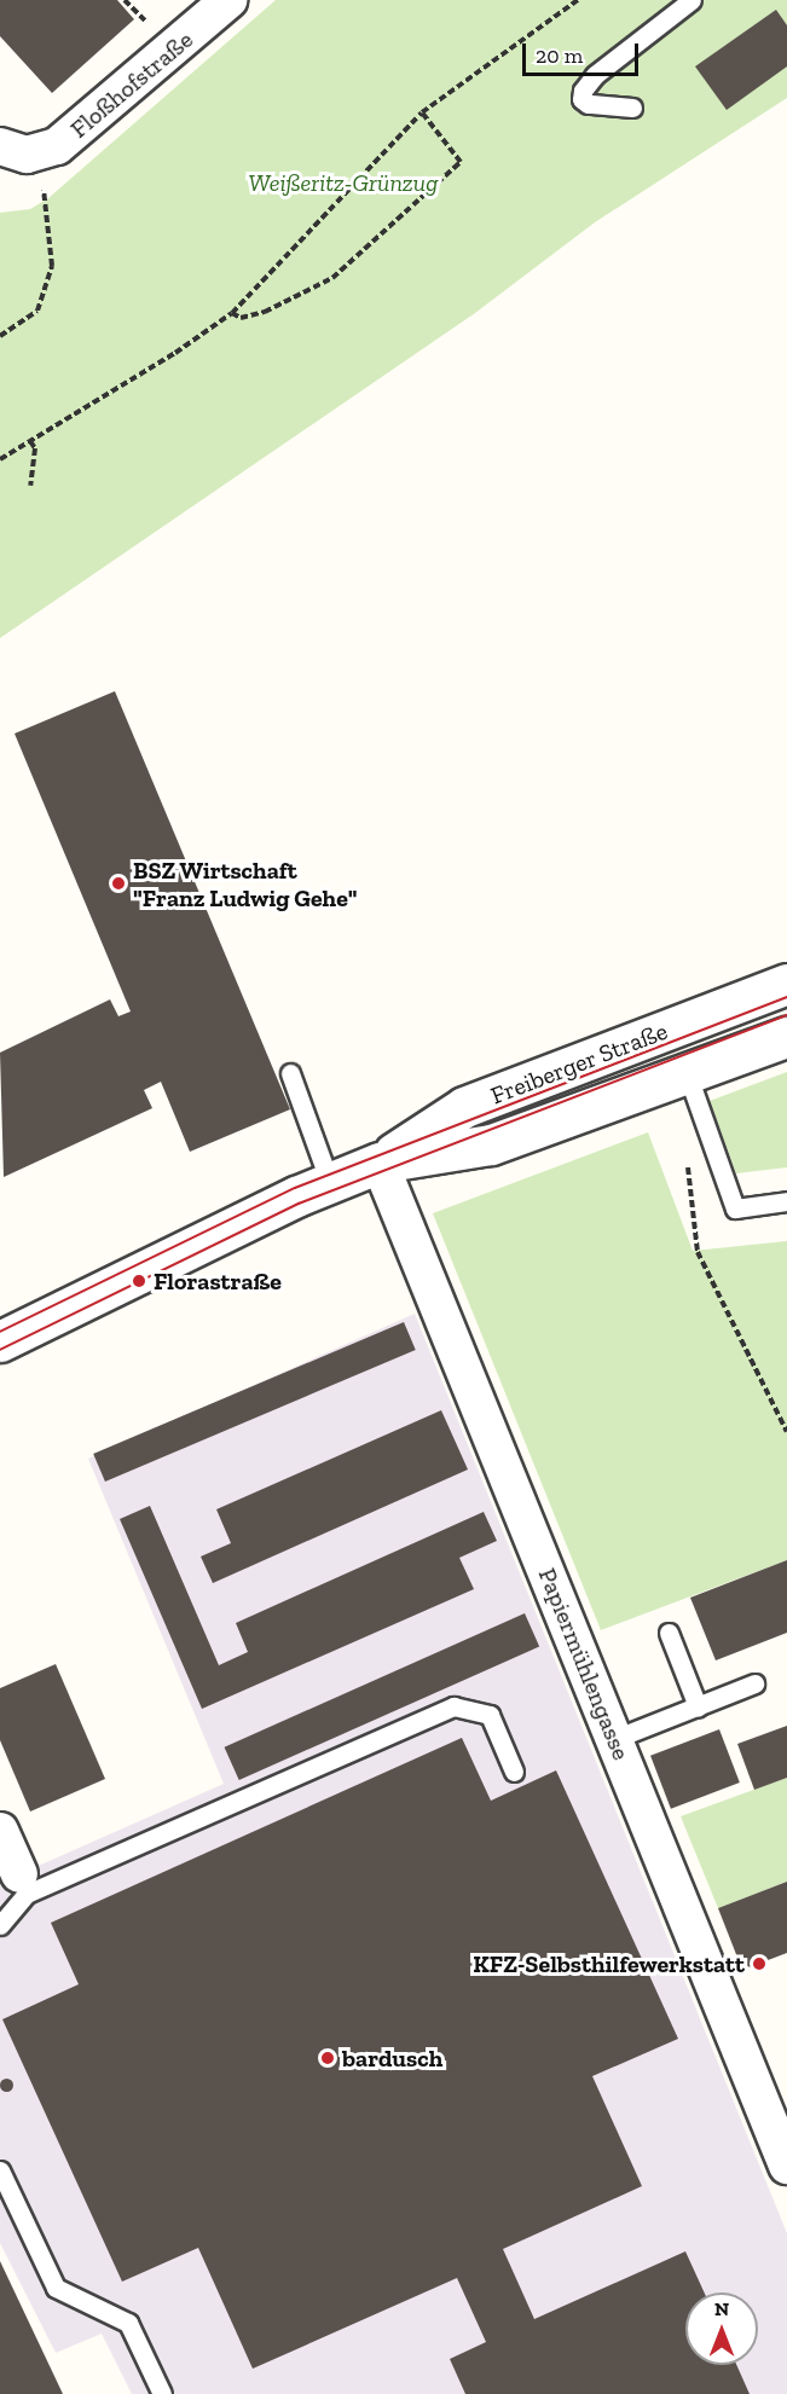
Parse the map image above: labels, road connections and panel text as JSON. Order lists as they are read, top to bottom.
{
  "streets": {
    "street": ["Floßhofstraße", "Freiberger Straße", "Papiermühlengasse"]
  },
  "crossings": [
    ["Freiberger Straße", "Papiermühlengasse"]
  ],
  "parks": ["Weißeritz-Grünzug"],
  "places": [
    "BSZ Wirtschaft \"Franz Ludwig Gehe\"",
    "Florastraße",
    "KFZ-Selbsthilfewerkstatt",
    "bardusch"
  ],
  "scale_bar": "20 m",
  "north": "top"
}
